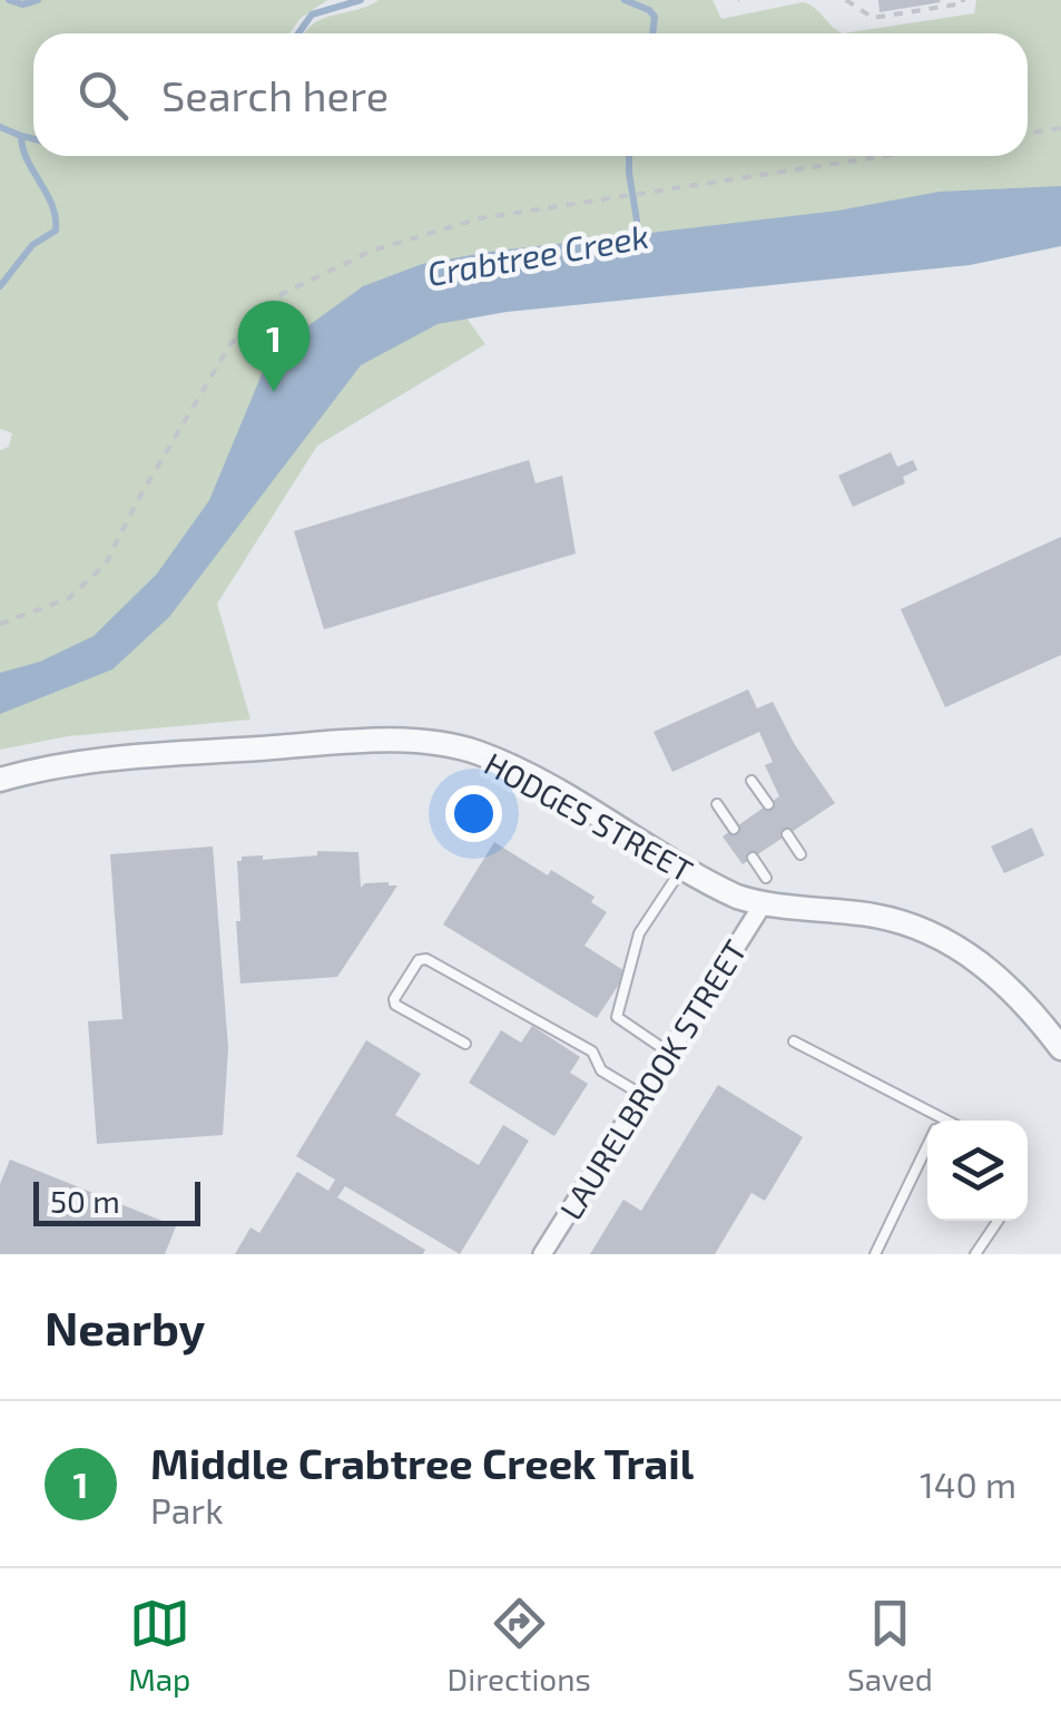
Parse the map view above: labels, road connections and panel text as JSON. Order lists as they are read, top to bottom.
{
  "streets": {
    "street": ["HODGES STREET", "LAURELBROOK STREET"]
  },
  "crossings": [
    ["HODGES STREET", "LAURELBROOK STREET"]
  ],
  "water": ["Crabtree Creek"],
  "scale_bar": "50 m",
  "page": {
    "search": "Search here",
    "pins": "1",
    "scale": "50 m",
    "heading": "Nearby",
    "list": [
      {
        "mark": "1",
        "name": "Middle Crabtree Creek Trail",
        "note": "Park",
        "value": "140 m"
      }
    ],
    "nav": ["Map", "Directions", "Saved"]
  }
}
